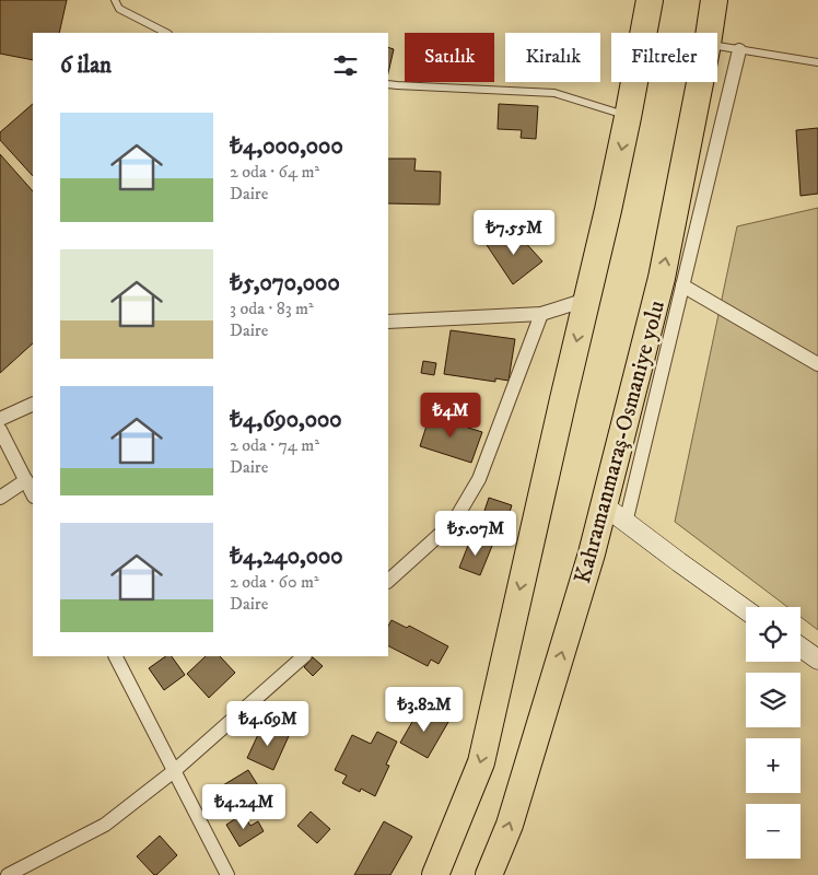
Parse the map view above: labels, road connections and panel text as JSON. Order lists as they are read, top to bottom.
{
  "streets": {
    "highway": ["Kahramanmaraş-Osmaniye yolu"]
  },
  "page": {
    "chip": ["Satılık", "Kiralık", "Filtreler"],
    "heading": "6 ilan",
    "list": [
      {
        "name": "₺4,000,000",
        "note": "2 oda · 64 m² · Daire"
      },
      {
        "name": "₺5,070,000",
        "note": "3 oda · 83 m² · Daire"
      },
      {
        "name": "₺4,690,000",
        "note": "2 oda · 74 m² · Daire"
      },
      {
        "name": "₺4,240,000",
        "note": "2 oda · 60 m² · Daire"
      }
    ],
    "price": [
      "₺7.55M",
      "₺4M",
      "₺5.07M",
      "₺3.82M",
      "₺4.69M",
      "₺4.24M"
    ],
    "map_buttons": ["+", "−"]
  }
}
